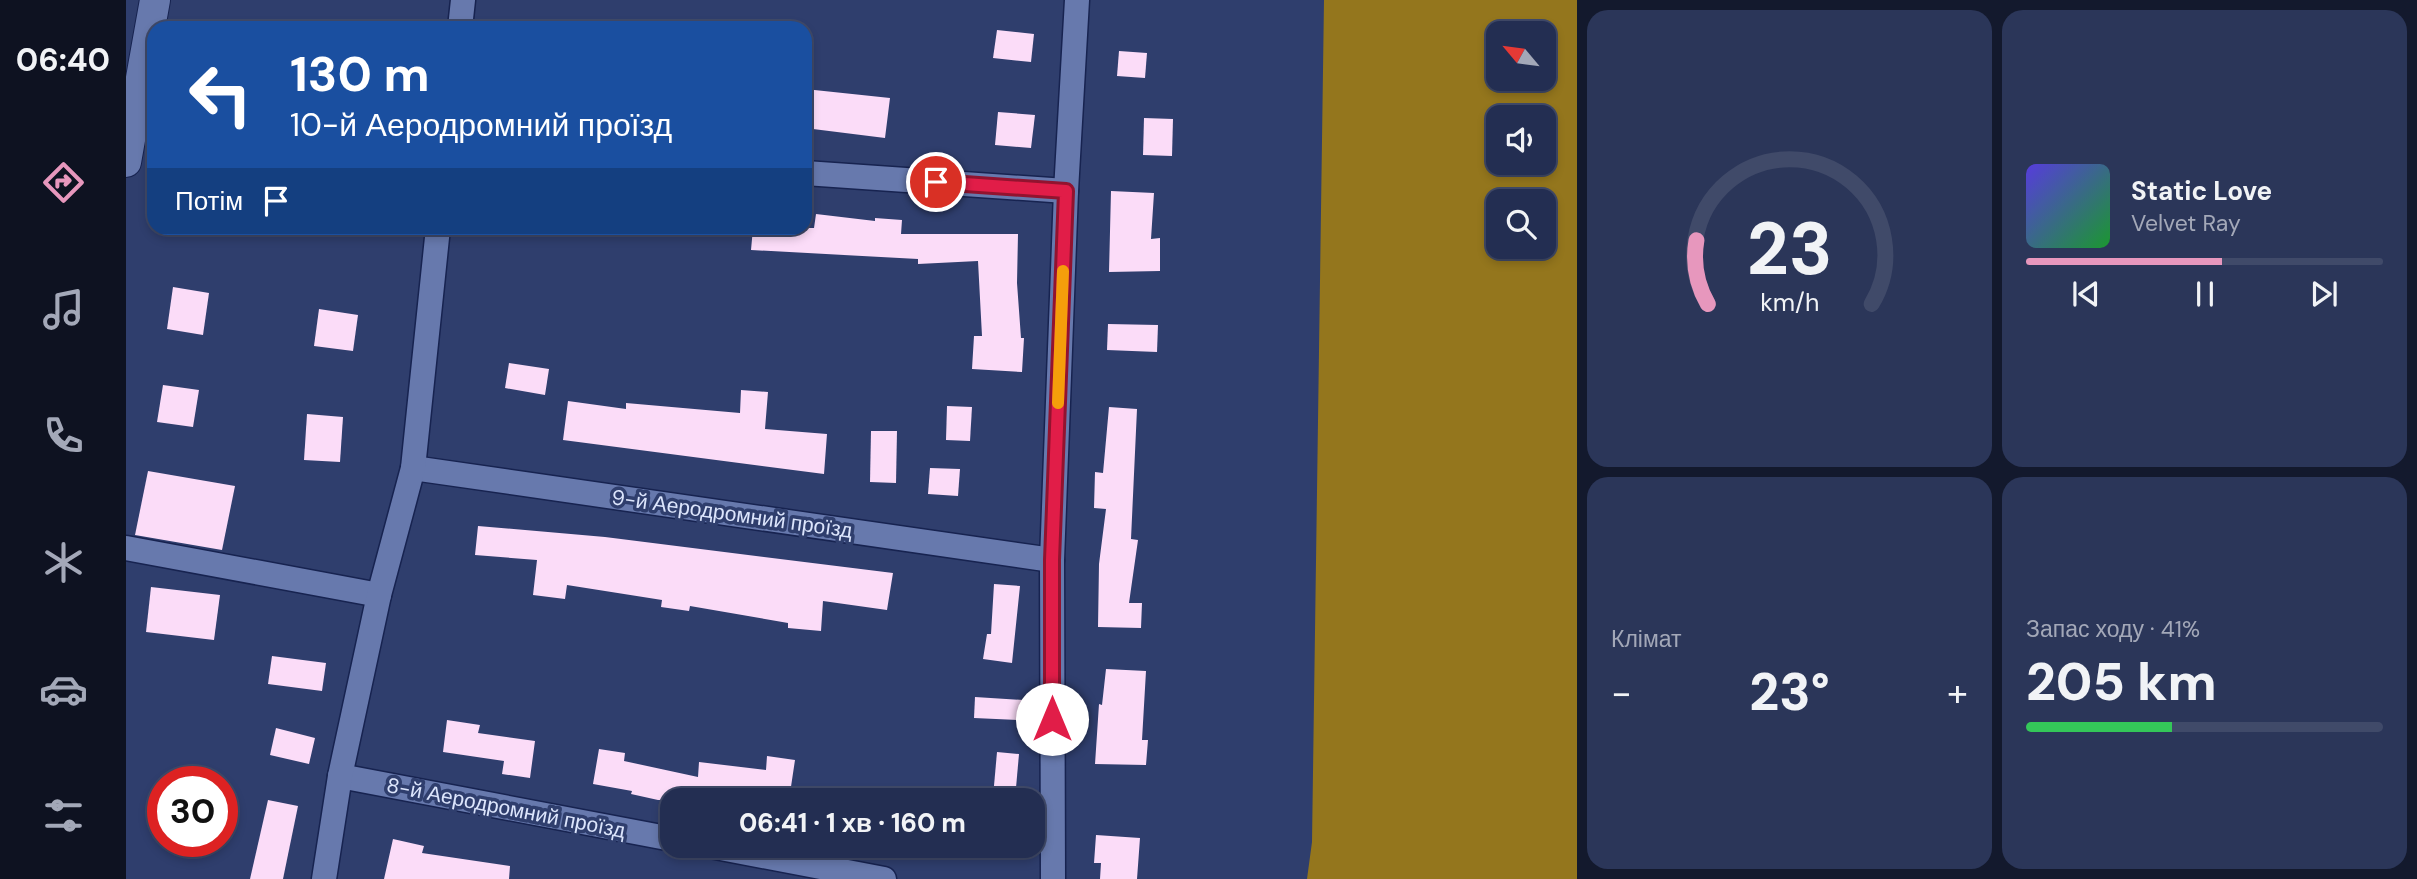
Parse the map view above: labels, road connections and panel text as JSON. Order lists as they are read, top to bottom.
{
  "streets": {
    "street": ["9-й Аеродромний проїзд", "8-й Аеродромний проїзд"]
  },
  "north": "top left",
  "page": {
    "tabs": "06:40",
    "turn": ["130 m", "10-й Аеродромний проїзд"],
    "song": ["Static Love", "Velvet Ray"],
    "then": "Потім",
    "tile": [
      "Клімат",
      ["Запас ходу · 41%", "205 km"]
    ],
    "heat": ["−", "23°", "+"],
    "limit": "30",
    "trip": "06:41 · 1 хв · 160 m",
    "gauge": ["23", "km/h"]
  }
}
